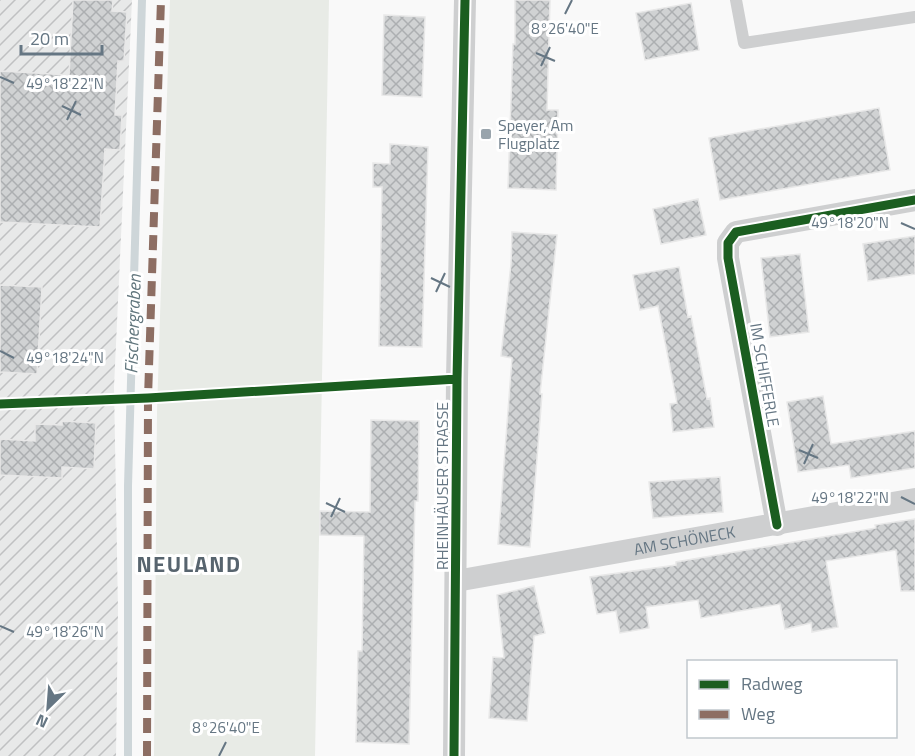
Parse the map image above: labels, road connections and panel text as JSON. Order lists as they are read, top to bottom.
{
  "streets": {
    "street": ["IM SCHIFFERLE", "RHEINHÄUSER STRASSE", "AM SCHÖNECK"]
  },
  "crossings": [
    ["IM SCHIFFERLE", "AM SCHÖNECK"],
    ["RHEINHÄUSER STRASSE", "AM SCHÖNECK"]
  ],
  "districts": ["NEULAND"],
  "water": ["Fischergraben"],
  "places": {
    "transit": ["Speyer, Am Flugplatz"]
  },
  "legend": ["Radweg", "Weg"],
  "scale_bar": "20 m",
  "north": "bottom left",
  "coordinates": [
    "8°26'40\"E",
    "49°18'22\"N",
    "49°18'20\"N",
    "49°18'24\"N",
    "49°18'26\"N"
  ]
}
